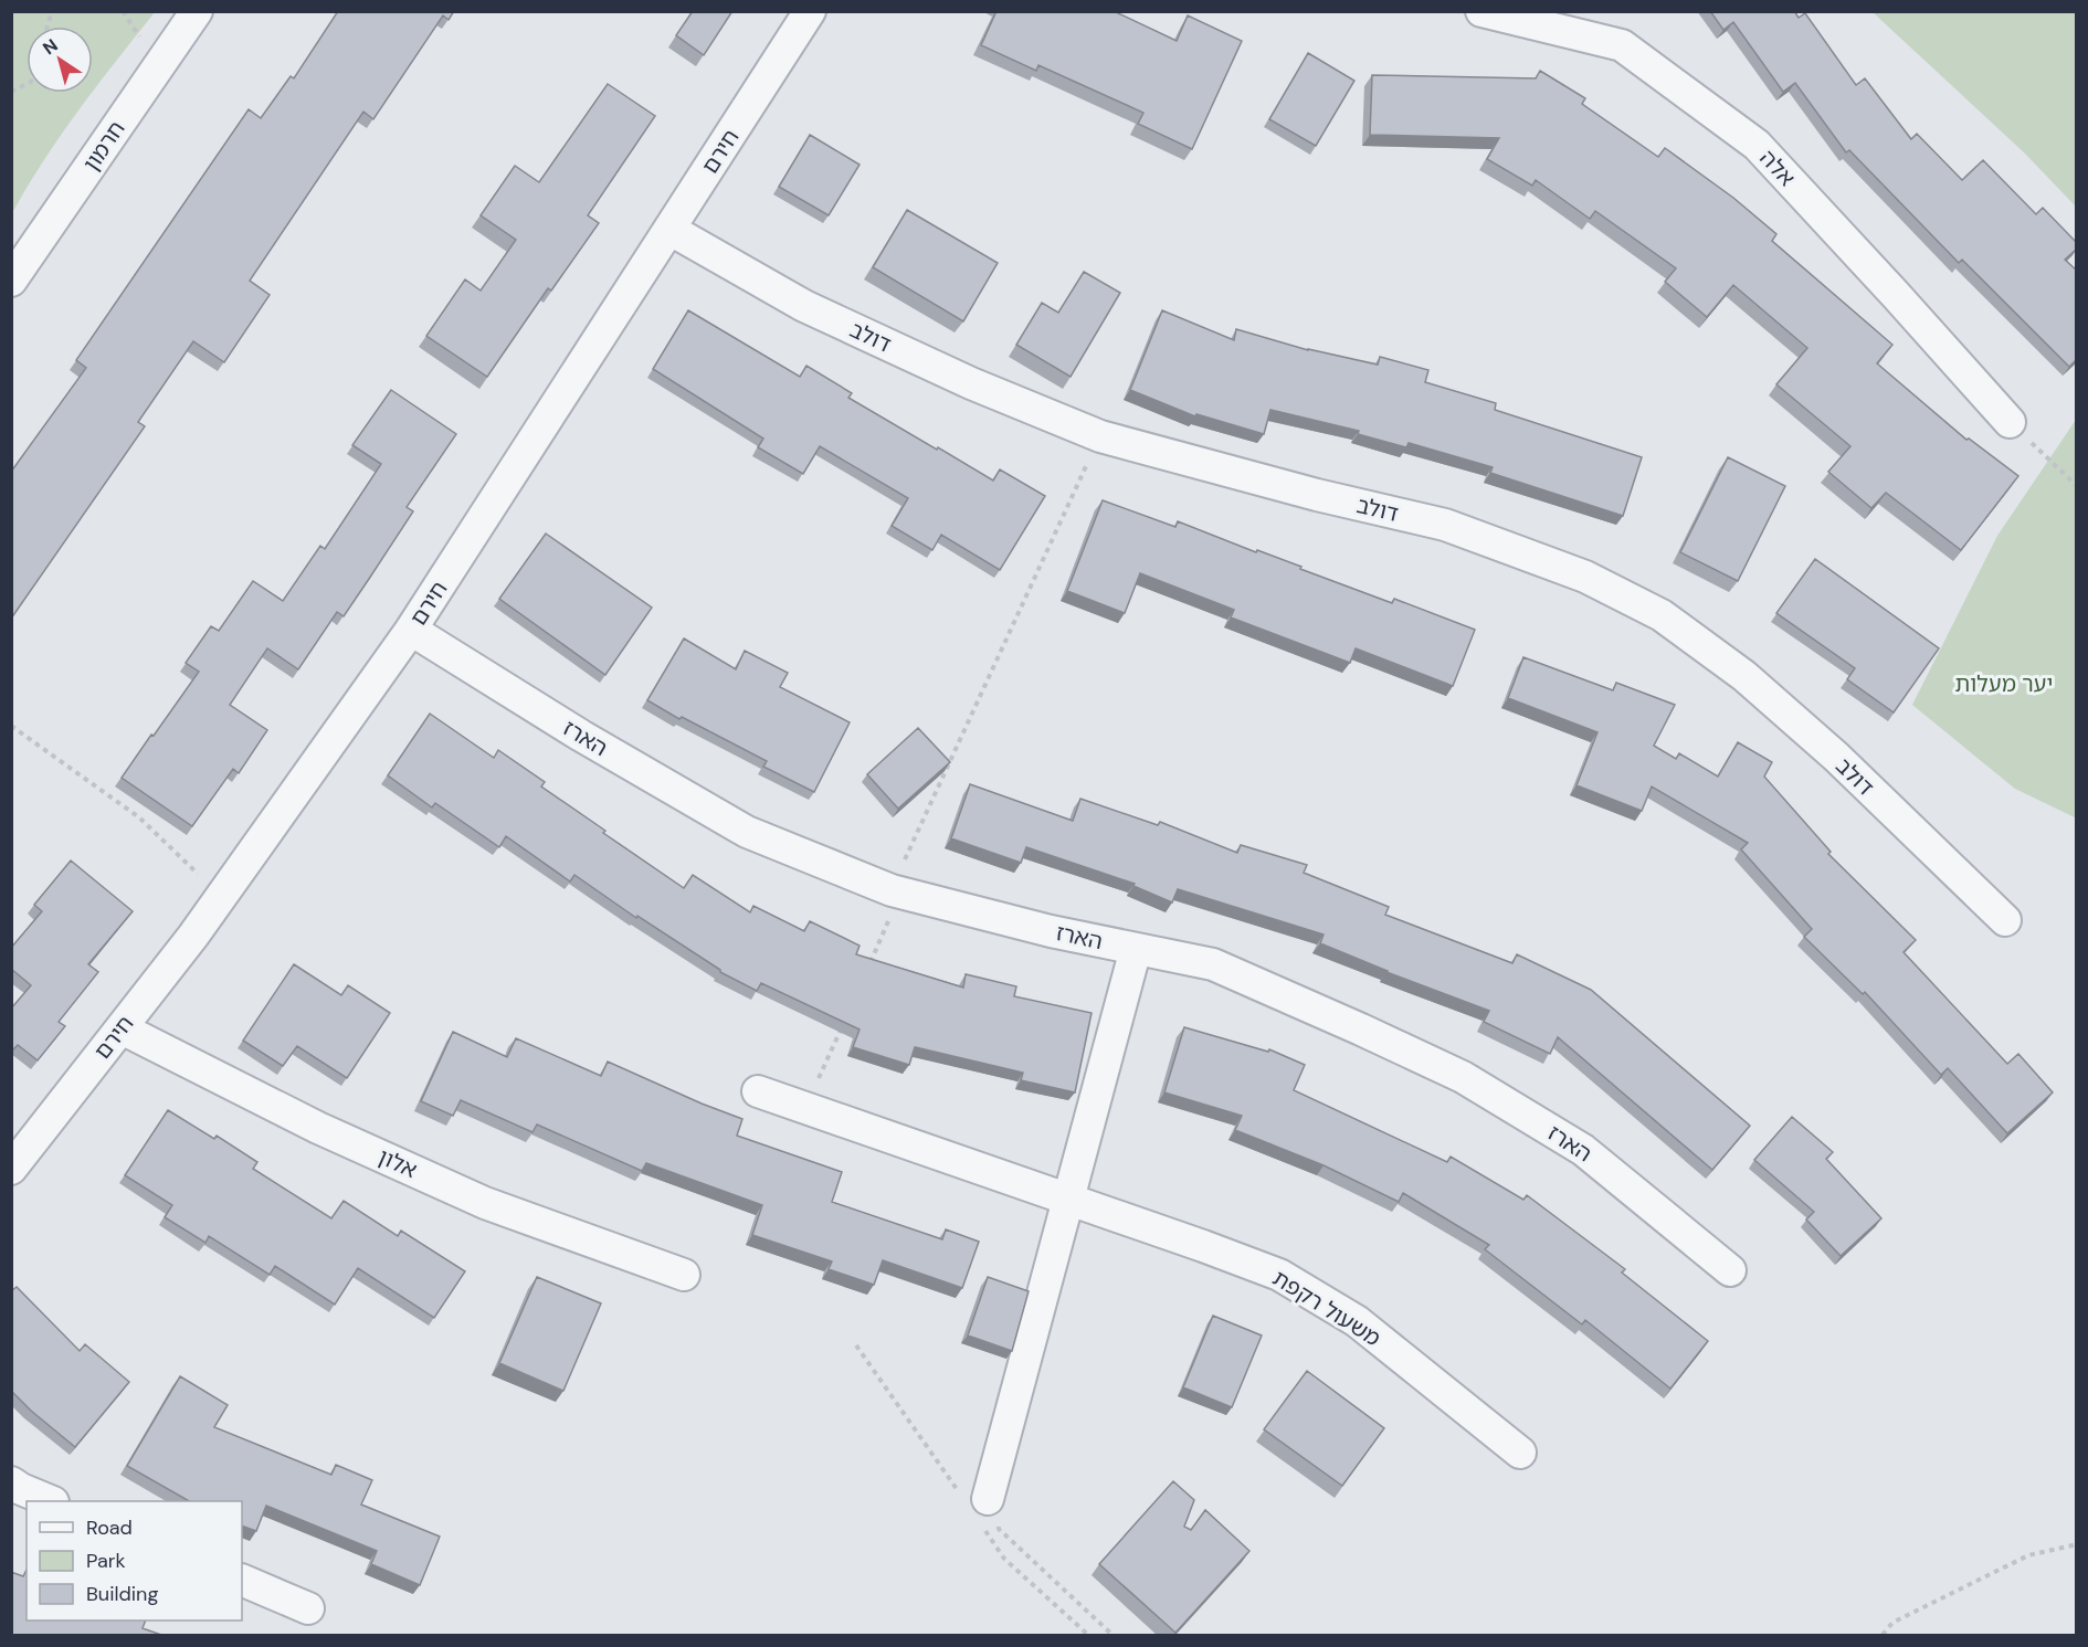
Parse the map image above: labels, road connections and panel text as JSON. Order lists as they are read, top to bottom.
{
  "streets": {
    "street": [
      "חרמון",
      "חירם",
      "אלה",
      "דולב",
      "הארז",
      "אלון",
      "משעול רקפת"
    ]
  },
  "crossings": [
    ["חירם", "דולב"],
    ["חירם", "הארז"],
    ["חירם", "אלון"]
  ],
  "parks": ["יער מעלות"],
  "legend": ["Road", "Park", "Building"],
  "north": "top left"
}
